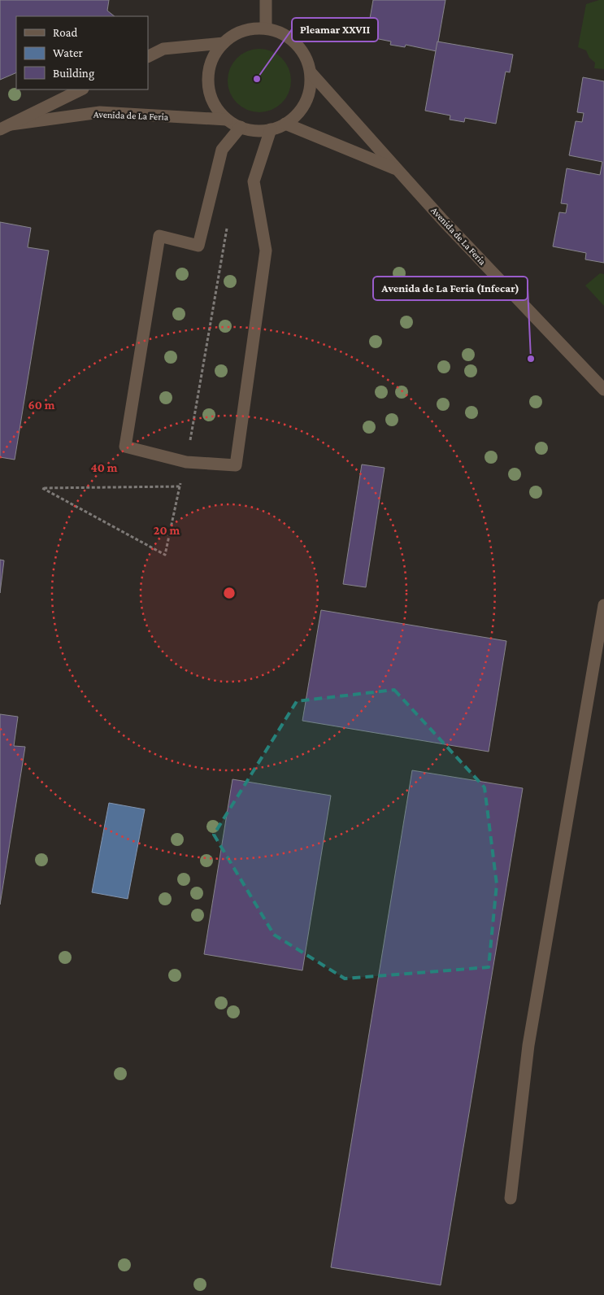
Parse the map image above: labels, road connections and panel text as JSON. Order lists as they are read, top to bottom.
{
  "streets": {
    "street": ["Avenida de La Feria"]
  },
  "places": ["Pleamar XXVII", "Avenida de La Feria (Infecar)"],
  "legend": ["Road", "Water", "Building"],
  "rings": ["60 m", "40 m", "20 m"]
}
